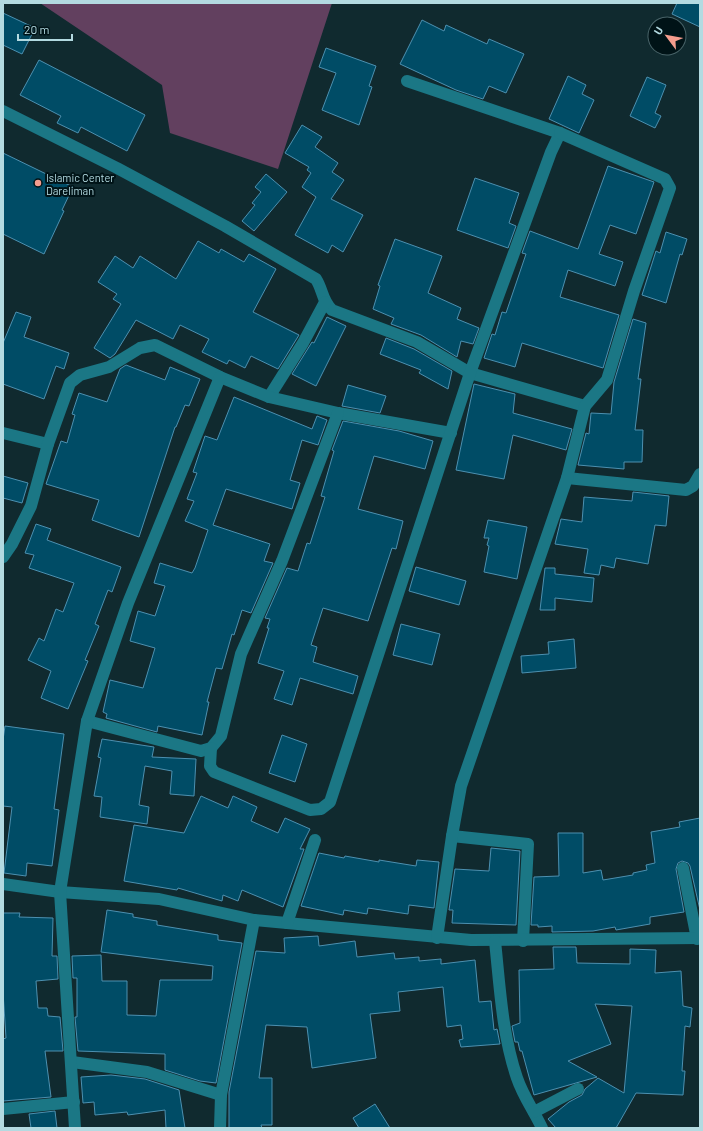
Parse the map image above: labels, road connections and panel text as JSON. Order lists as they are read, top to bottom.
{
  "places": ["Islamic Center Dareliman"],
  "scale_bar": "20 m",
  "north": "top left"
}
